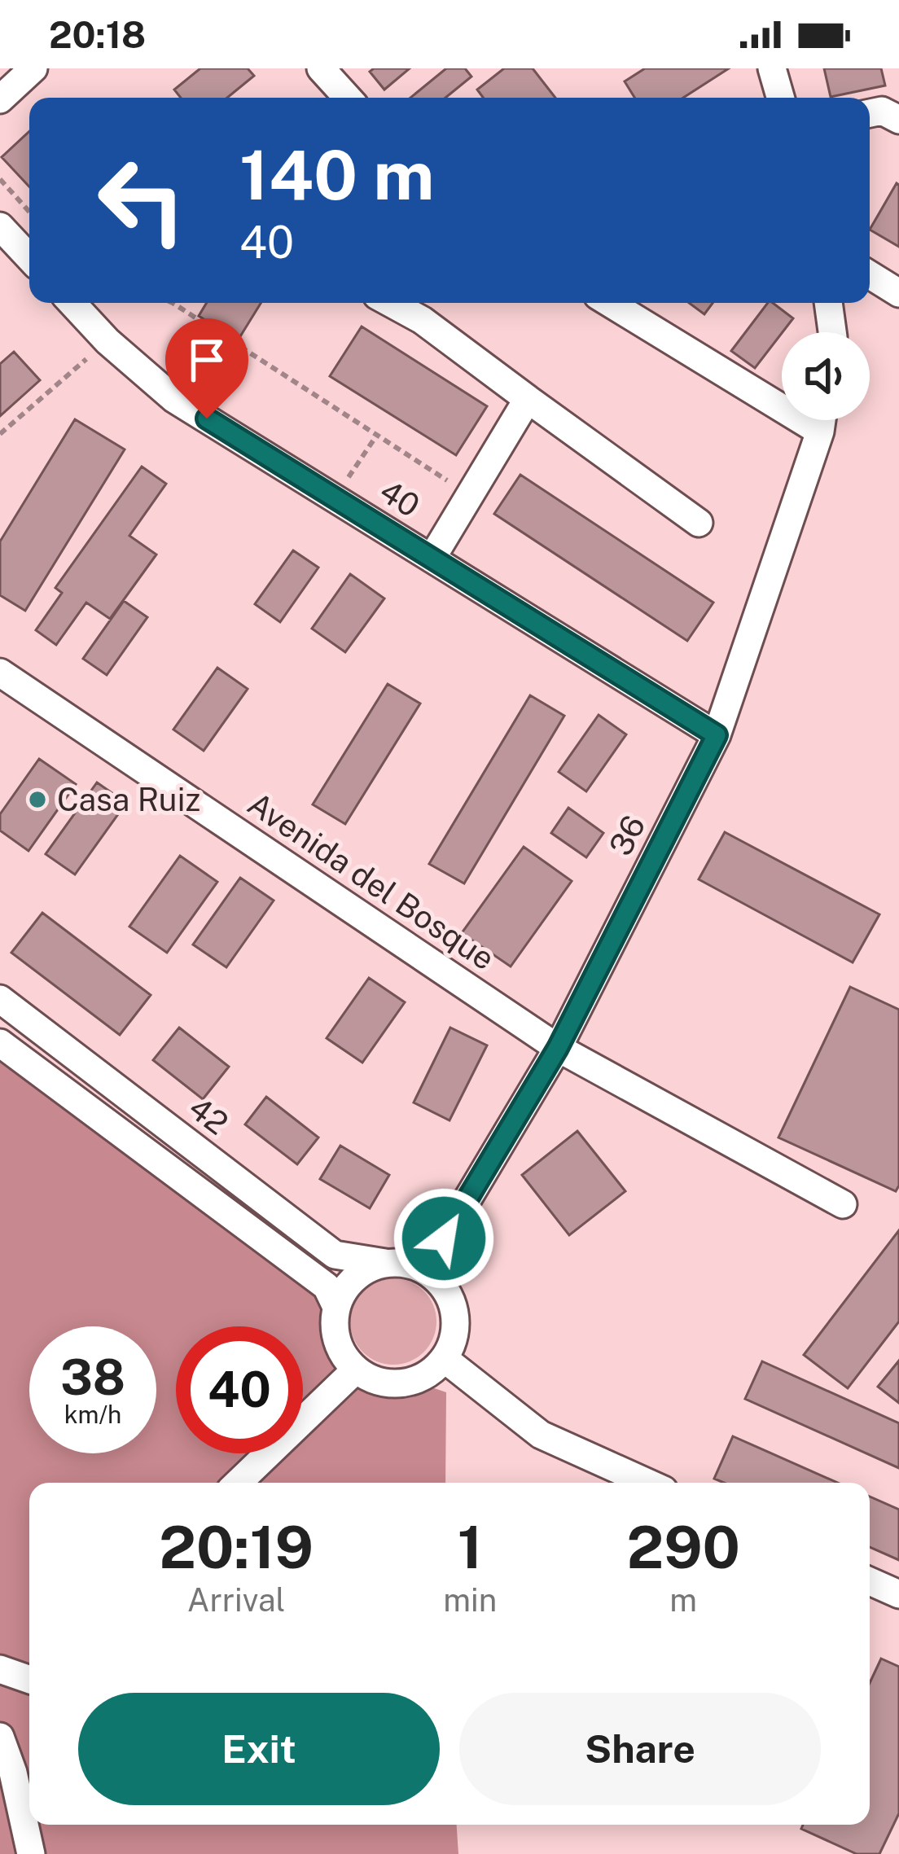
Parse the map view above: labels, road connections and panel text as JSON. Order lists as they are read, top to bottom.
{
  "streets": {
    "street": [
      "40",
      "36",
      "Avenida del Bosque",
      "42"
    ]
  },
  "crossings": [
    ["40", "36"],
    ["36", "Avenida del Bosque"],
    ["36", "42"]
  ],
  "places": ["Casa Ruiz"],
  "page": {
    "status": "20:18",
    "turn": ["140 m", "40"],
    "speed": "38 km/h",
    "limit": "40",
    "eta": [
      "20:19",
      "Arrival",
      "1",
      "min",
      "290",
      "m"
    ],
    "buttons": ["Exit", "Share"]
  }
}
